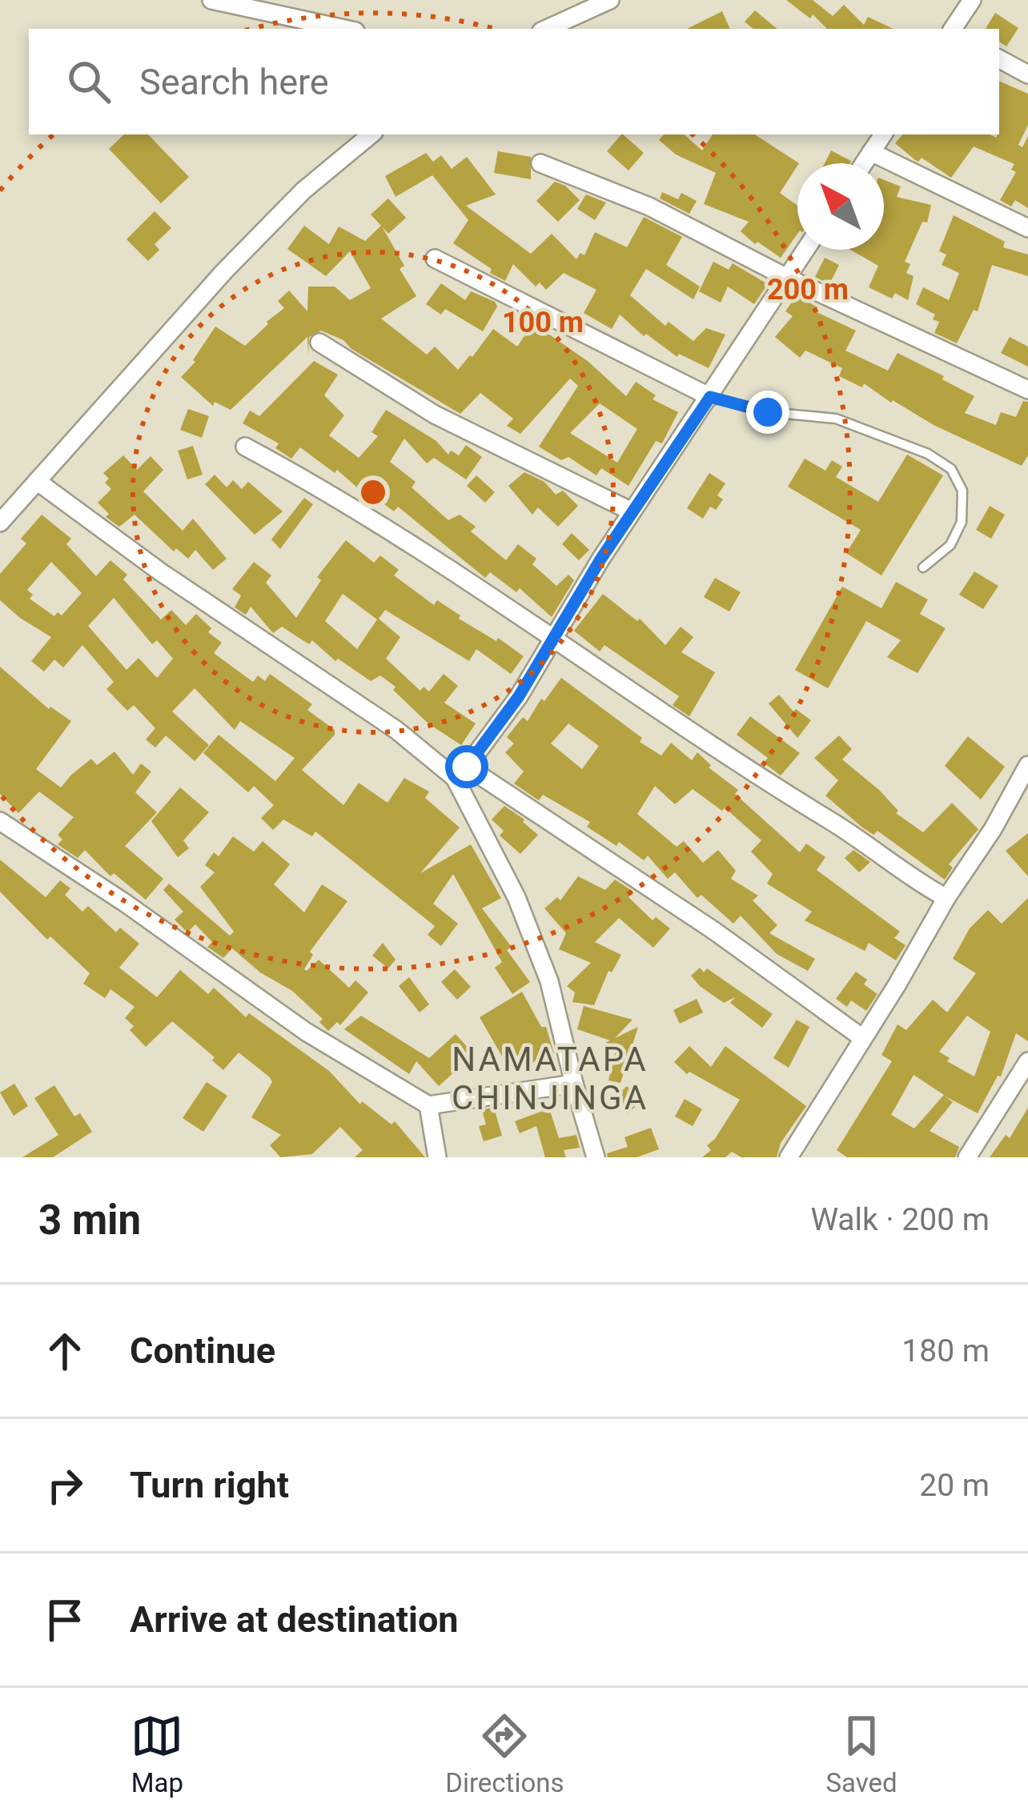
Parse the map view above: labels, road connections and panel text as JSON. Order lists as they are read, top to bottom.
{
  "districts": ["NAMATAPA CHINJINGA"],
  "north": "top left",
  "page": {
    "search": "Search here",
    "heading": ["3 min", "Walk · 200 m"],
    "list": [
      ["Continue", "180 m"],
      ["Turn right", "20 m"],
      "Arrive at destination"
    ],
    "nav": ["Map", "Directions", "Saved"]
  },
  "rings": ["200 m", "100 m"]
}
